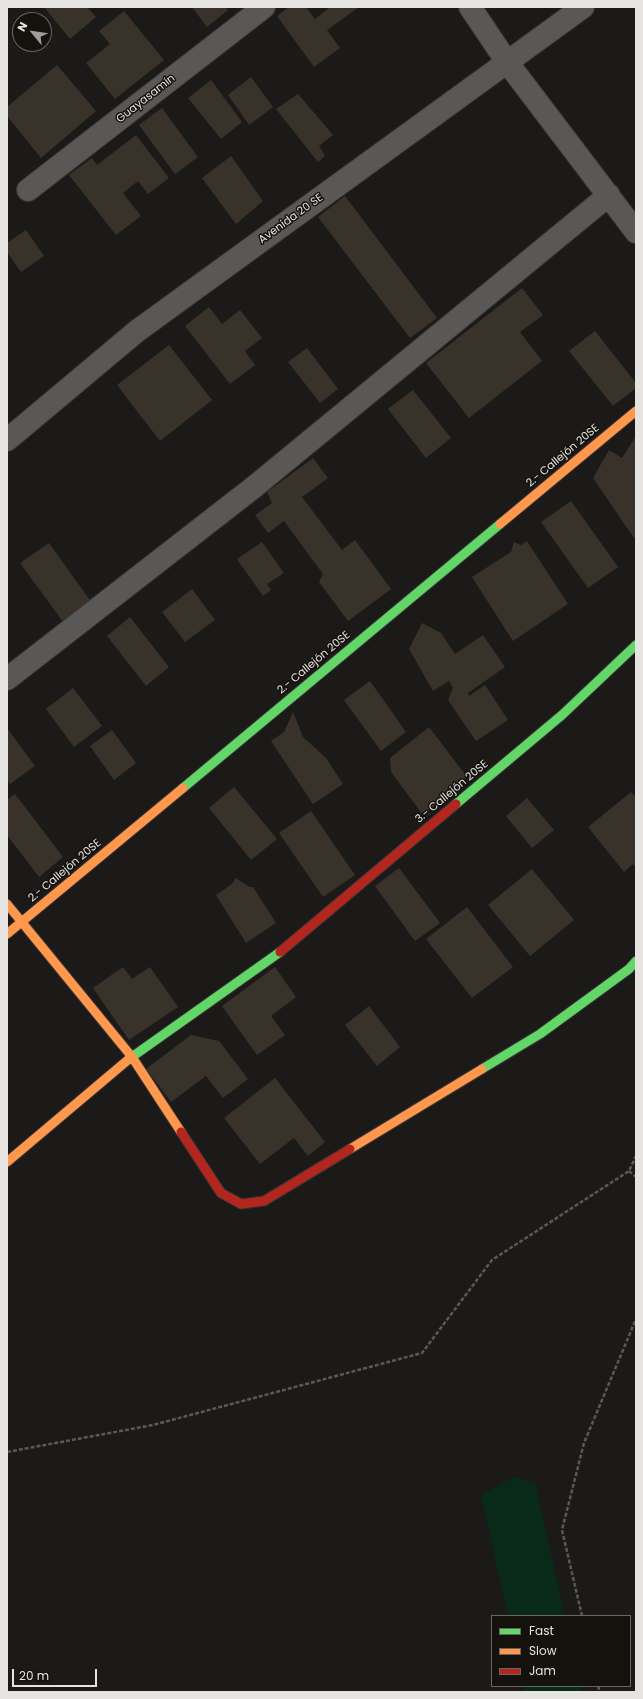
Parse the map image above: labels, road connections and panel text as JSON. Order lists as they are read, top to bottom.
{
  "streets": {
    "street": [
      "Guayasamín",
      "Avenida 20 SE",
      "2.- Callejón 20SE",
      "3.- Callejón 20SE"
    ]
  },
  "legend": ["Fast", "Slow", "Jam"],
  "scale_bar": "20 m",
  "north": "top left"
}
